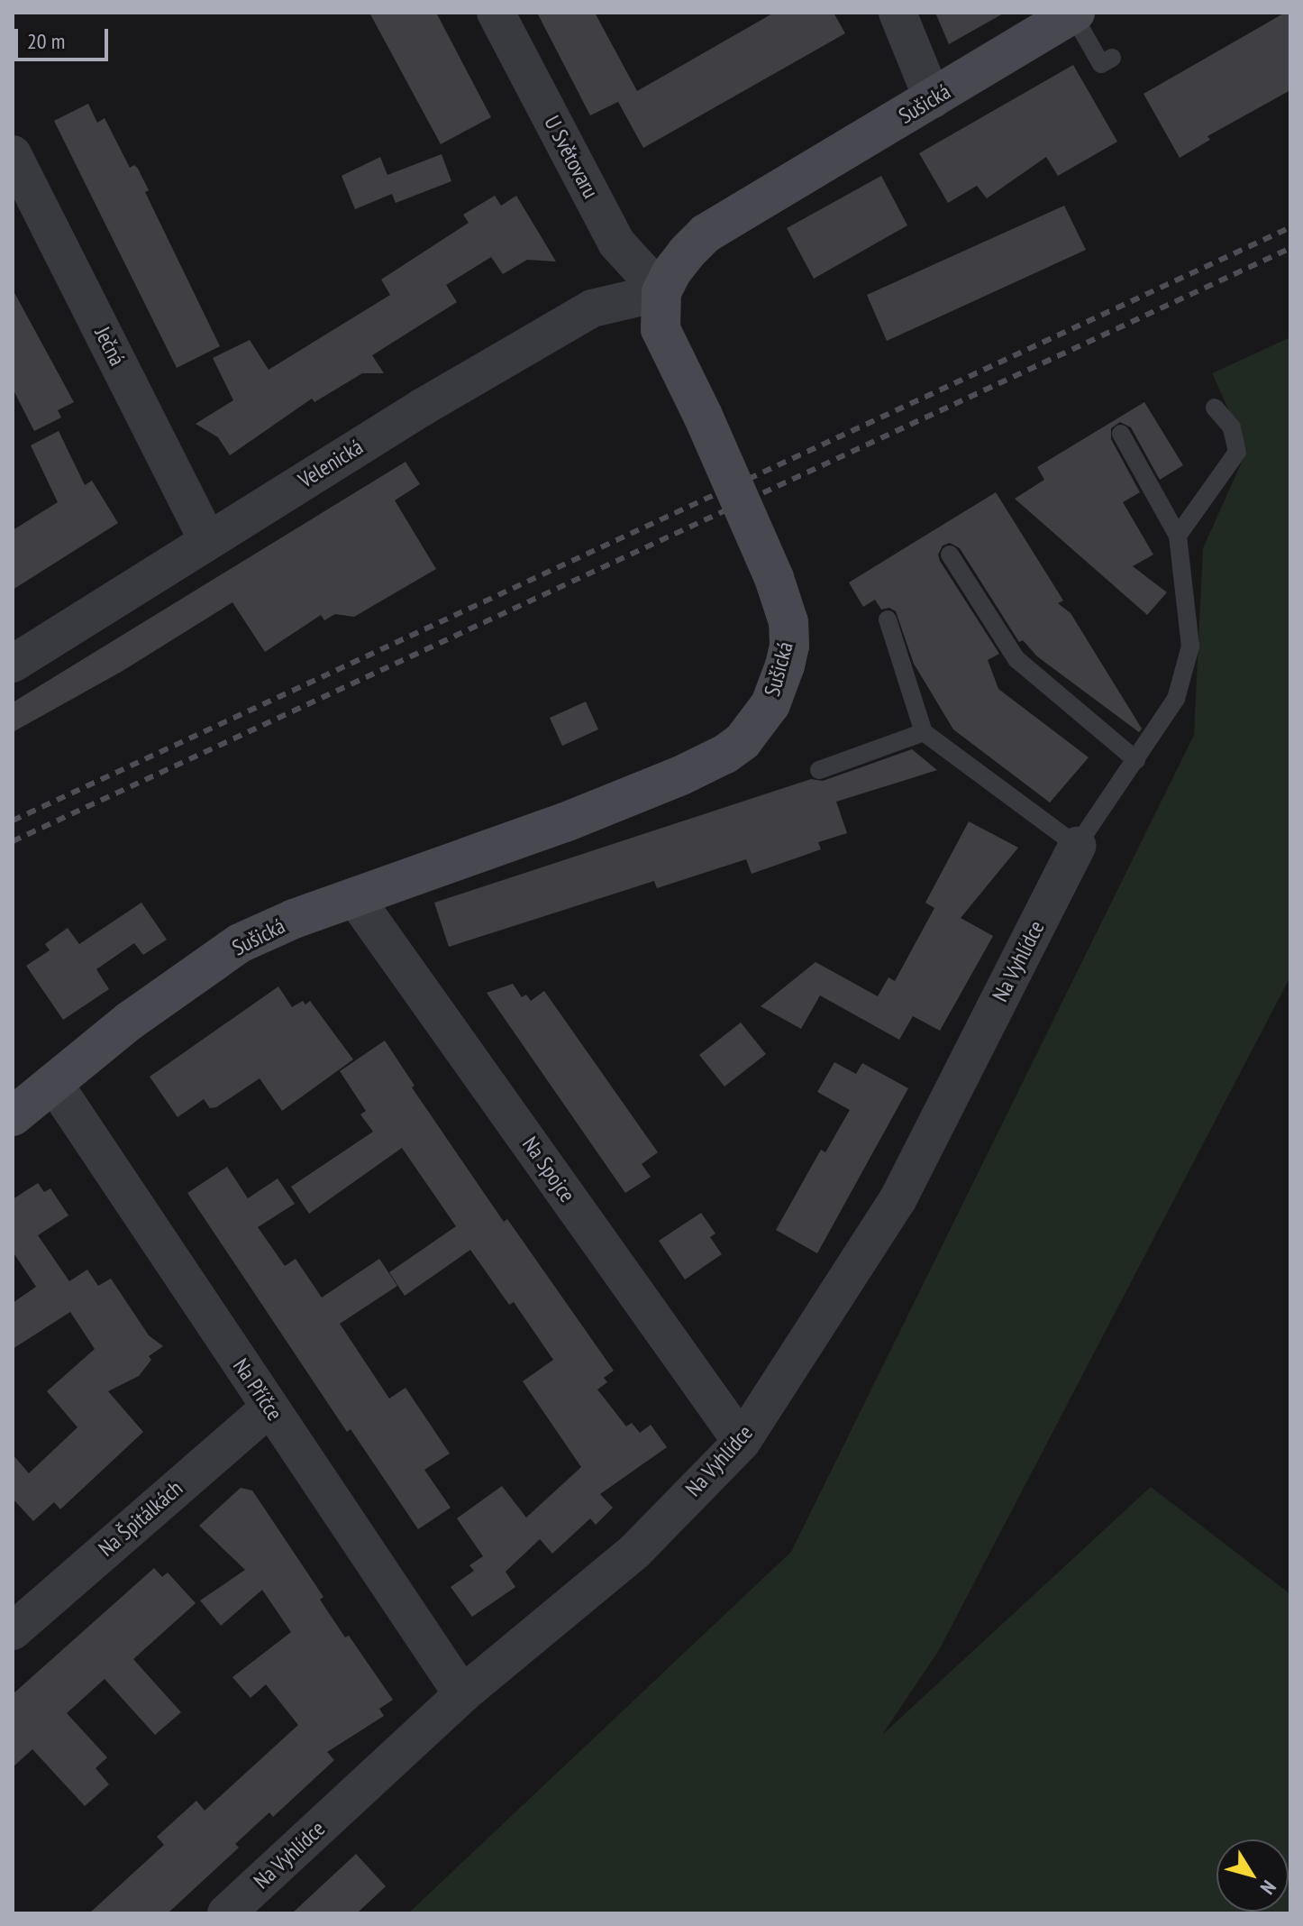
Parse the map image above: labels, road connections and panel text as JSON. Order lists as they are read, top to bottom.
{
  "streets": {
    "street": [
      "Sušická",
      "U Světovaru",
      "Ječná",
      "Velenická",
      "Na Vyhlídce",
      "Na Spojce",
      "Na Příčce",
      "Na Špitálkách"
    ]
  },
  "crossings": [
    ["Sušická", "U Světovaru"],
    ["Sušická", "Velenická"],
    ["Sušická", "Na Spojce"],
    ["Sušická", "Na Příčce"],
    ["U Světovaru", "Velenická"],
    ["Ječná", "Velenická"],
    ["Na Vyhlídce", "Na Spojce"],
    ["Na Vyhlídce", "Na Příčce"],
    ["Na Příčce", "Na Špitálkách"]
  ],
  "scale_bar": "20 m",
  "north": "bottom right"
}
